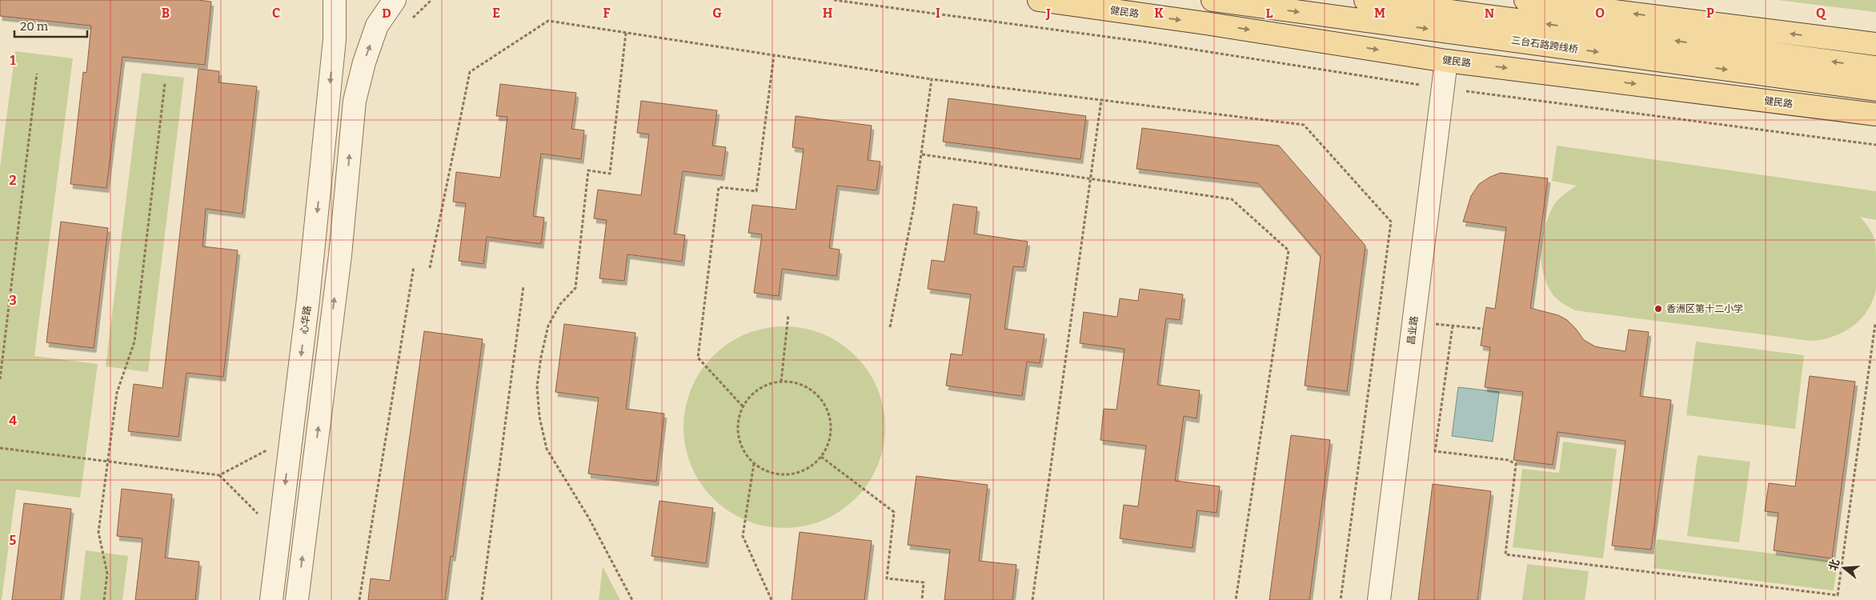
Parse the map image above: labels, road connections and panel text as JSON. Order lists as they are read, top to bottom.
{
  "streets": {
    "main road": ["健民路", "三台石路跨线桥"],
    "street": ["心华路", "昌业路"]
  },
  "crossings": [
    ["健民路", "昌业路"]
  ],
  "places": ["香洲区第十二小学"],
  "scale_bar": "20 m",
  "north": "left",
  "grid": {
    "columns": [
      "B",
      "C",
      "D",
      "E",
      "F",
      "G",
      "H",
      "I",
      "J",
      "K",
      "L",
      "M",
      "N",
      "O",
      "P",
      "Q"
    ],
    "rows": [
      "1",
      "2",
      "3",
      "4",
      "5"
    ]
  }
}
